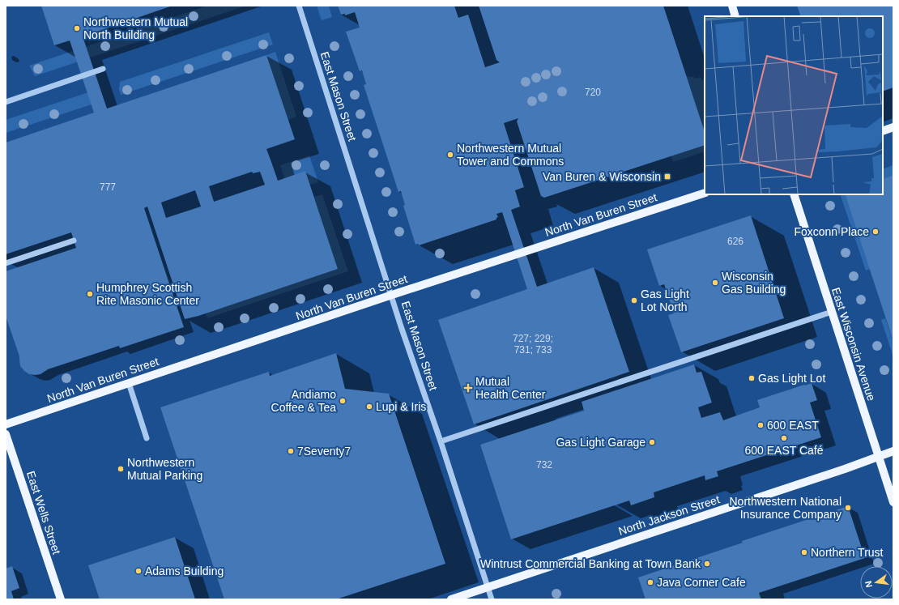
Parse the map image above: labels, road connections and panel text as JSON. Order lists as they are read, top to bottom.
{
  "streets": {
    "main road": [
      "North Van Buren Street",
      "East Wisconsin Avenue",
      "East Wells Street",
      "North Jackson Street"
    ],
    "street": ["East Mason Street"]
  },
  "crossings": [
    ["East Mason Street", "North Van Buren Street"],
    ["East Mason Street", "North Jackson Street"],
    ["East Wisconsin Avenue", "North Jackson Street"]
  ],
  "places": {
    "other": [
      "Northwestern Mutual North Building",
      "Northwestern Mutual Tower and Commons",
      "Foxconn Place",
      "Wisconsin Gas Building",
      "Humphrey Scottish Rite Masonic Center",
      "Gas Light Lot North",
      "Gas Light Lot",
      "Andiamo Coffee & Tea",
      "Lupi & Iris",
      "600 EAST",
      "600 EAST Café",
      "Gas Light Garage",
      "7Seventy7",
      "Northwestern Mutual Parking",
      "Northwestern National Insurance Company",
      "Northern Trust",
      "Wintrust Commercial Banking at Town Bank",
      "Adams Building",
      "Java Corner Cafe"
    ],
    "transit": ["Van Buren & Wisconsin"],
    "health": ["Mutual Health Center"]
  },
  "house_numbers": [
    "720",
    "777",
    "626",
    "727; 229; 731; 733",
    "732"
  ],
  "north": "left"
}
